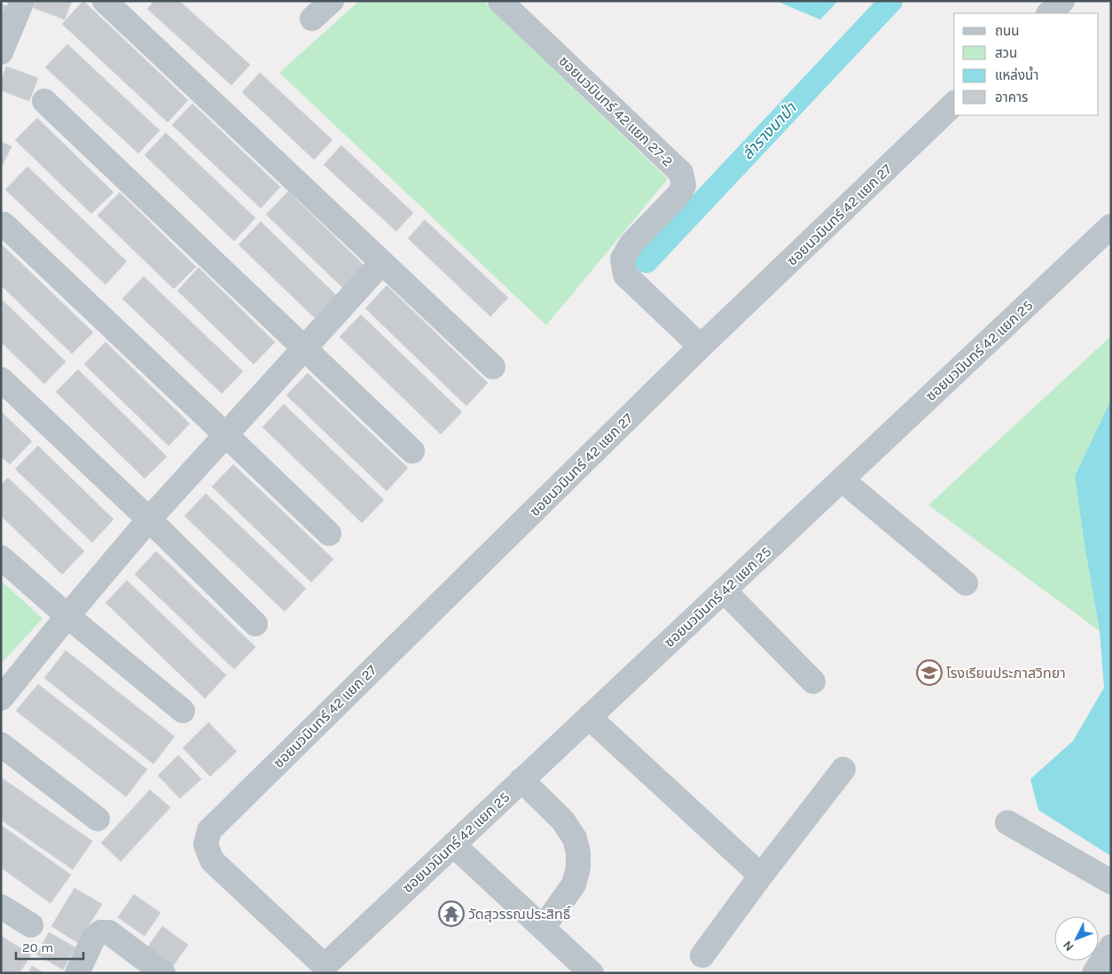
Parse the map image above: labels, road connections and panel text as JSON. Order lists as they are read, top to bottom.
{
  "streets": {
    "street": ["ซอยนวมินทร์ 42 แยก 27-2", "ซอยนวมินทร์ 42 แยก 27", "ซอยนวมินทร์ 42 แยก 25"]
  },
  "crossings": [
    ["ซอยนวมินทร์ 42 แยก 27-2", "ซอยนวมินทร์ 42 แยก 27"],
    ["ซอยนวมินทร์ 42 แยก 27", "ซอยนวมินทร์ 42 แยก 25"]
  ],
  "water": ["ลำรางนาป่า"],
  "places": {
    "school or university": ["โรงเรียนประภาสวิทยา"],
    "temple": ["วัดสุวรรณประสิทธิ์"]
  },
  "legend": [
    "ถนน",
    "สวน",
    "แหล่งน้ำ",
    "อาคาร"
  ],
  "scale_bar": "20 m",
  "north": "bottom left"
}
